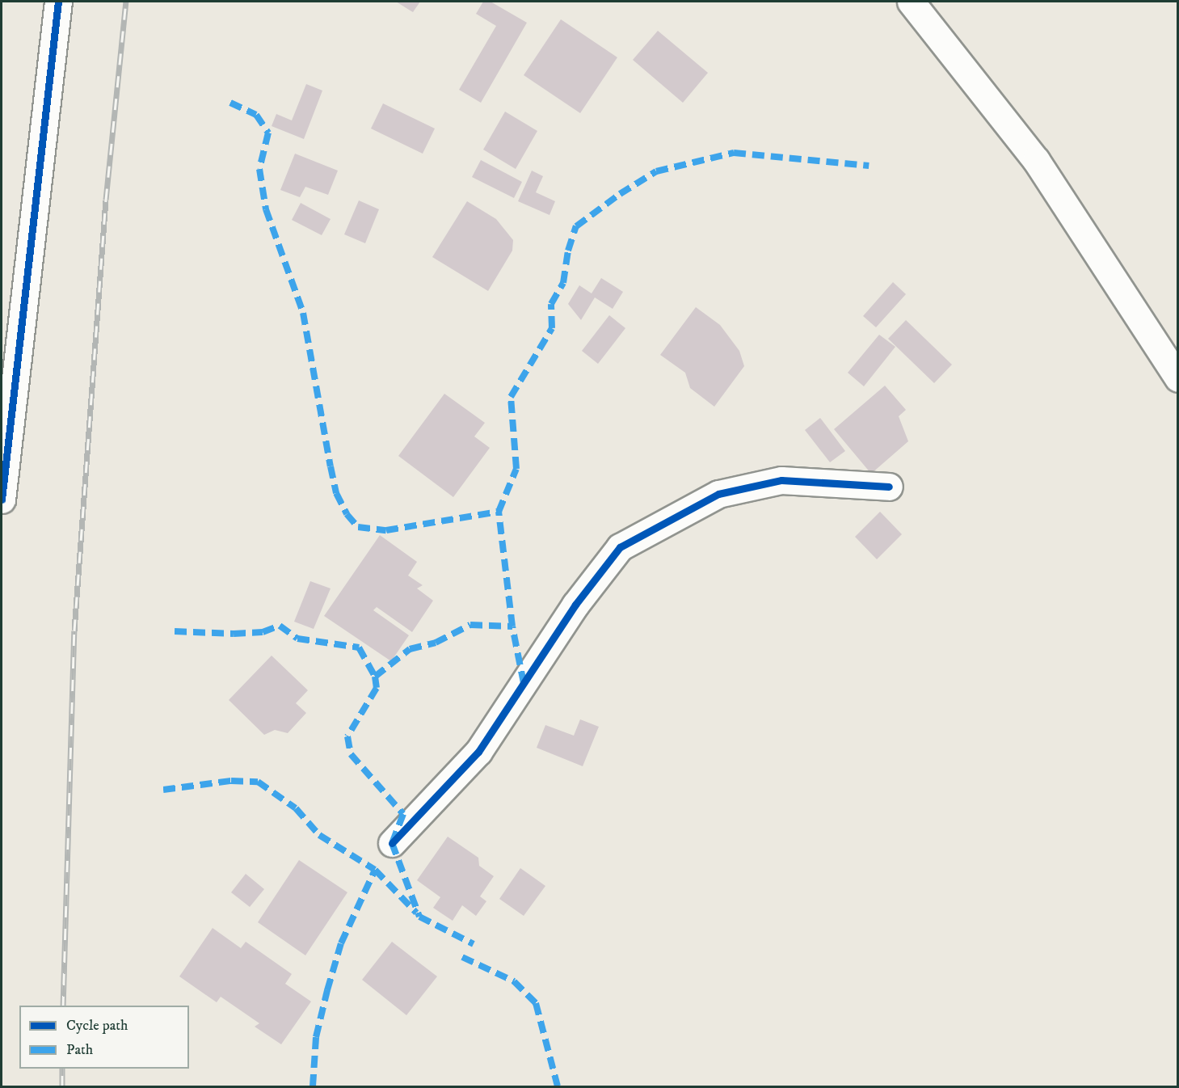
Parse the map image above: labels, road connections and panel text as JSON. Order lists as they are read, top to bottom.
{
  "legend": ["Cycle path", "Path"]
}
